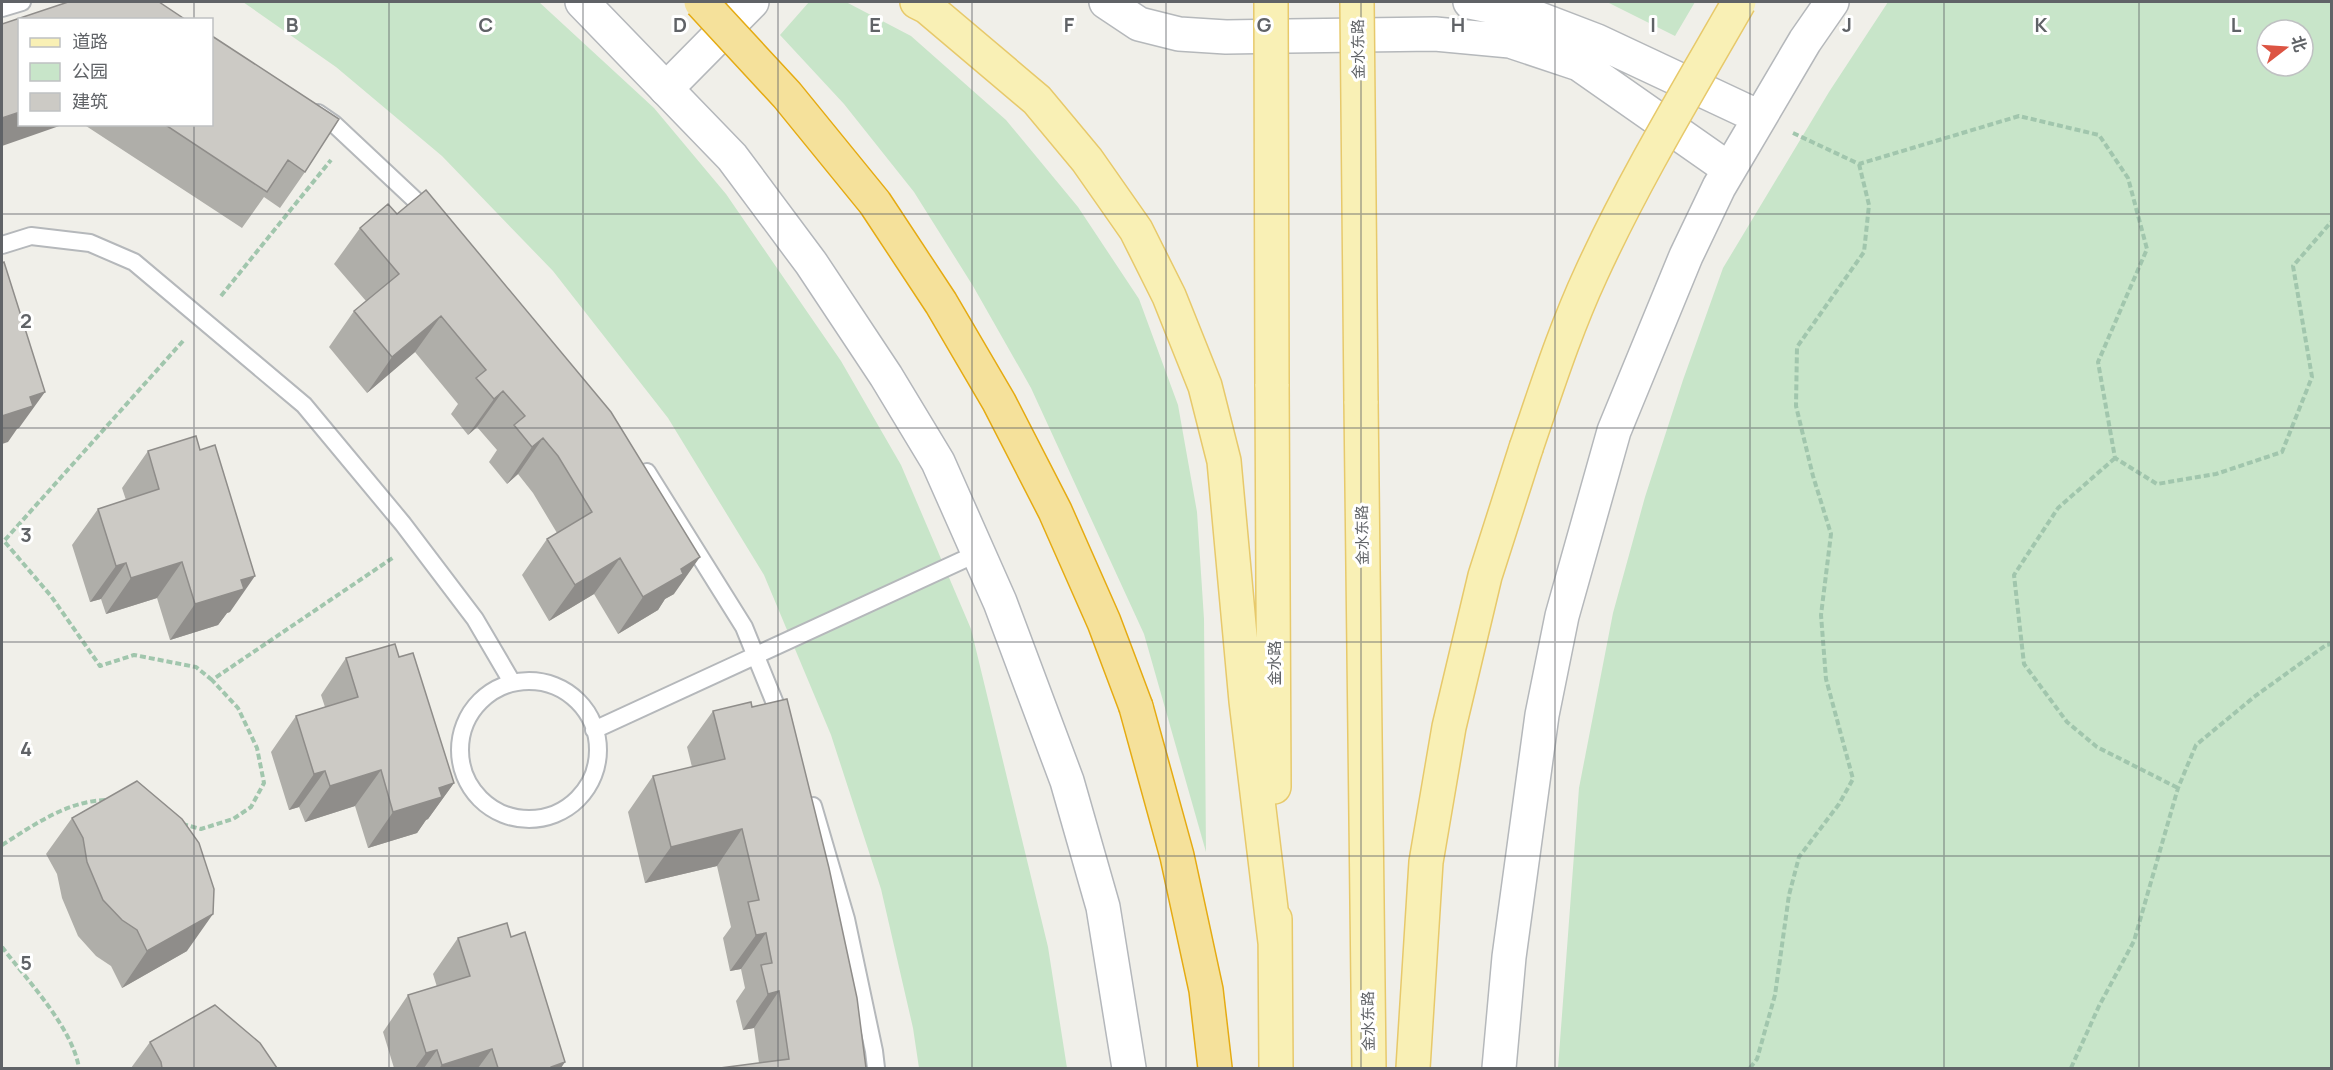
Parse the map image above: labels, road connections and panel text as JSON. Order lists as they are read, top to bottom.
{
  "streets": {
    "main road": ["金水东路", "金水路"]
  },
  "legend": ["道路", "公园", "建筑"],
  "north": "right",
  "grid": {
    "columns": [
      "B",
      "C",
      "D",
      "E",
      "F",
      "G",
      "H",
      "I",
      "J",
      "K",
      "L"
    ],
    "rows": [
      "2",
      "3",
      "4",
      "5"
    ]
  }
}
